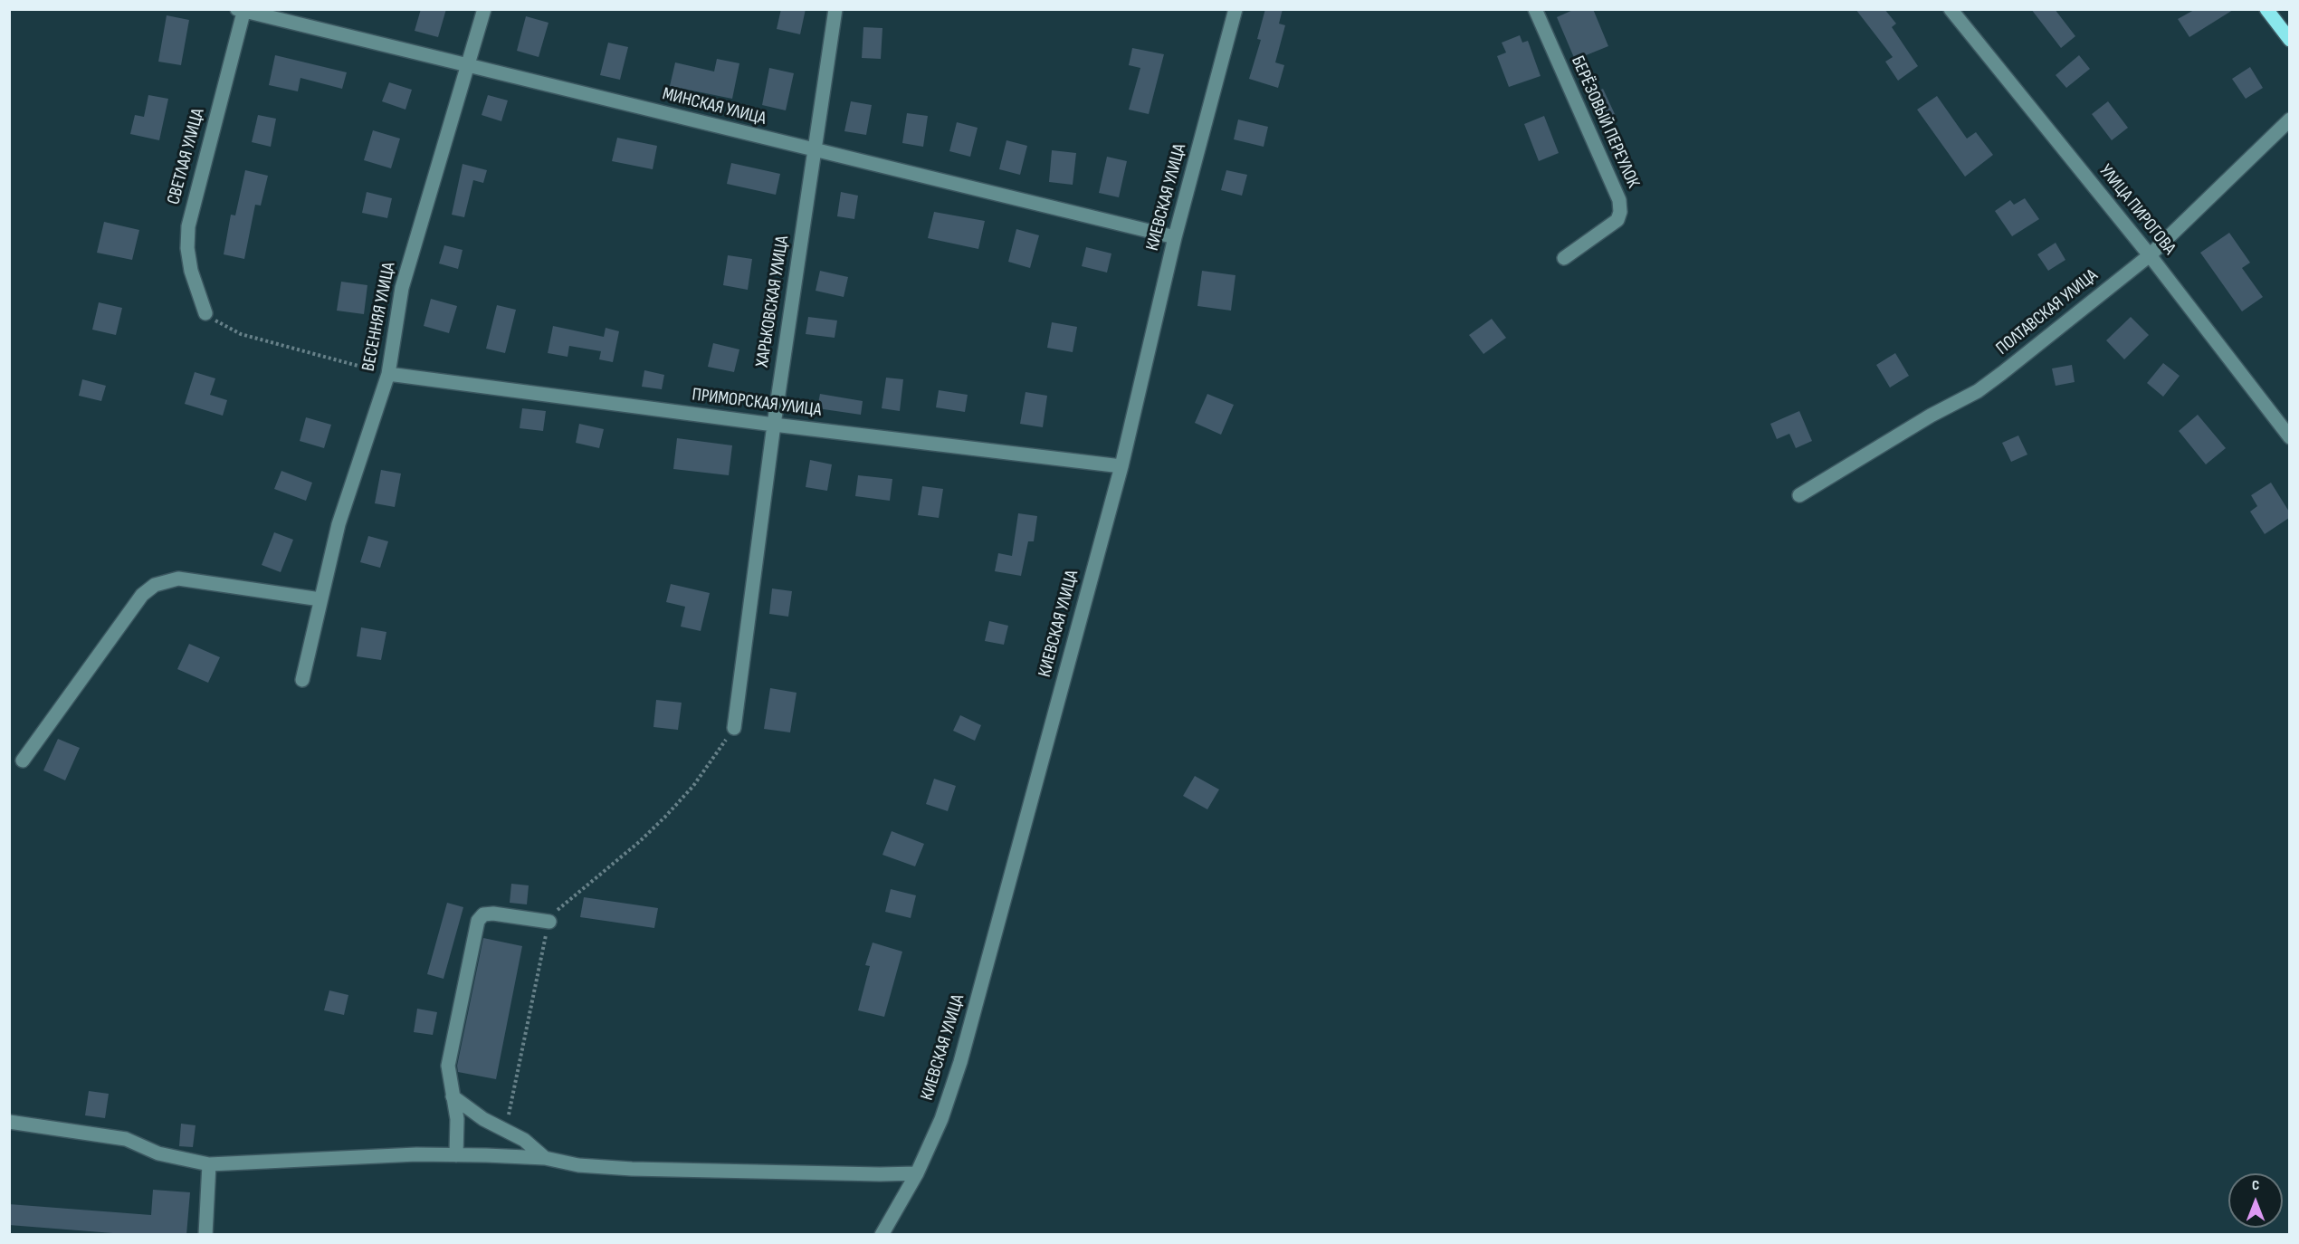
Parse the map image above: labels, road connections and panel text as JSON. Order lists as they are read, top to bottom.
{
  "streets": {
    "street": [
      "МИНСКАЯ УЛИЦА",
      "БЕРЁЗОВЫЙ ПЕРЕУЛОК",
      "СВЕТЛАЯ УЛИЦА",
      "КИЕВСКАЯ УЛИЦА",
      "УЛИЦА ПИРОГОВА",
      "ХАРЬКОВСКАЯ УЛИЦА",
      "ПОЛТАВСКАЯ УЛИЦА",
      "ВЕСЕННЯЯ УЛИЦА",
      "ПРИМОРСКАЯ УЛИЦА"
    ]
  },
  "crossings": [
    ["МИНСКАЯ УЛИЦА", "СВЕТЛАЯ УЛИЦА"],
    ["МИНСКАЯ УЛИЦА", "КИЕВСКАЯ УЛИЦА"],
    ["МИНСКАЯ УЛИЦА", "ХАРЬКОВСКАЯ УЛИЦА"],
    ["МИНСКАЯ УЛИЦА", "ВЕСЕННЯЯ УЛИЦА"],
    ["КИЕВСКАЯ УЛИЦА", "ПРИМОРСКАЯ УЛИЦА"],
    ["УЛИЦА ПИРОГОВА", "ПОЛТАВСКАЯ УЛИЦА"],
    ["ХАРЬКОВСКАЯ УЛИЦА", "ПРИМОРСКАЯ УЛИЦА"],
    ["ВЕСЕННЯЯ УЛИЦА", "ПРИМОРСКАЯ УЛИЦА"]
  ],
  "north": "top"
}
